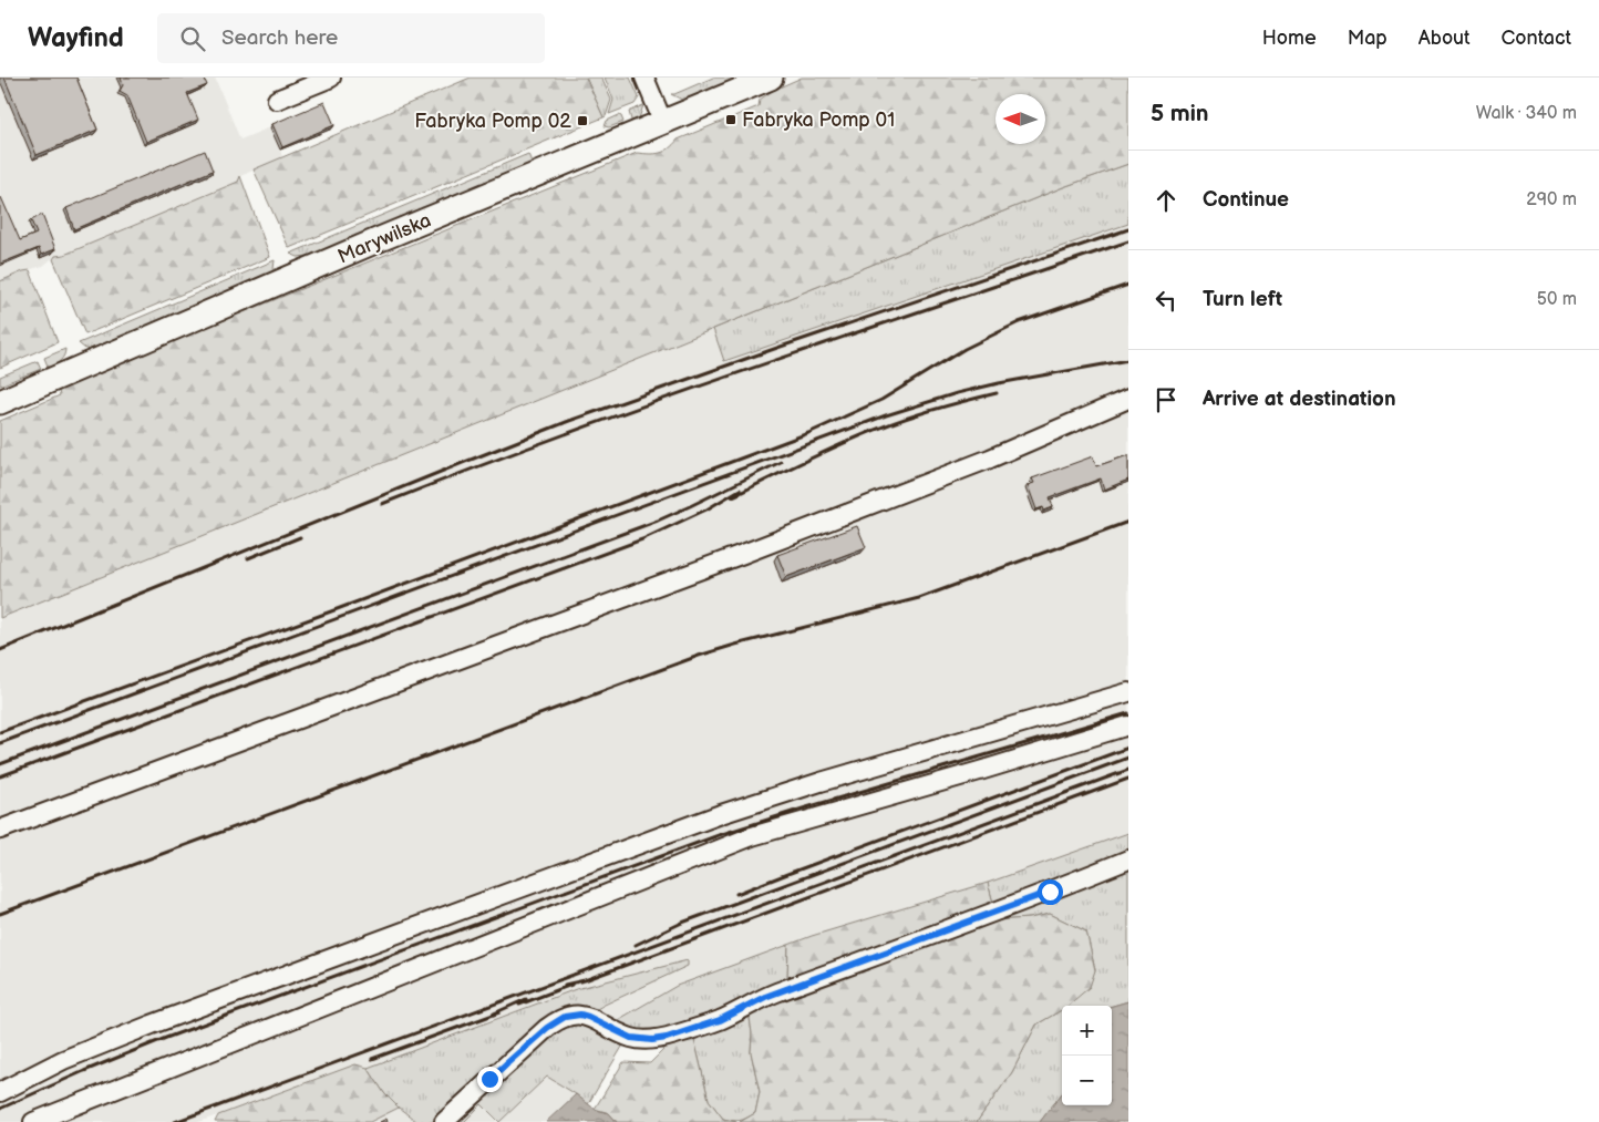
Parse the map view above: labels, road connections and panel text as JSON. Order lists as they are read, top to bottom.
{
  "streets": {
    "main road": ["Marywilska"]
  },
  "places": {
    "transit": ["Fabryka Pomp 01", "Fabryka Pomp 02"]
  },
  "north": "left",
  "page": {
    "header": "Wayfind",
    "search": "Search here",
    "nav": [
      "Home",
      "Map",
      "About",
      "Contact"
    ],
    "heading": ["5 min", "Walk · 340 m"],
    "list": [
      ["Continue", "290 m"],
      ["Turn left", "50 m"],
      "Arrive at destination"
    ],
    "map_buttons": ["+", "−"]
  }
}
